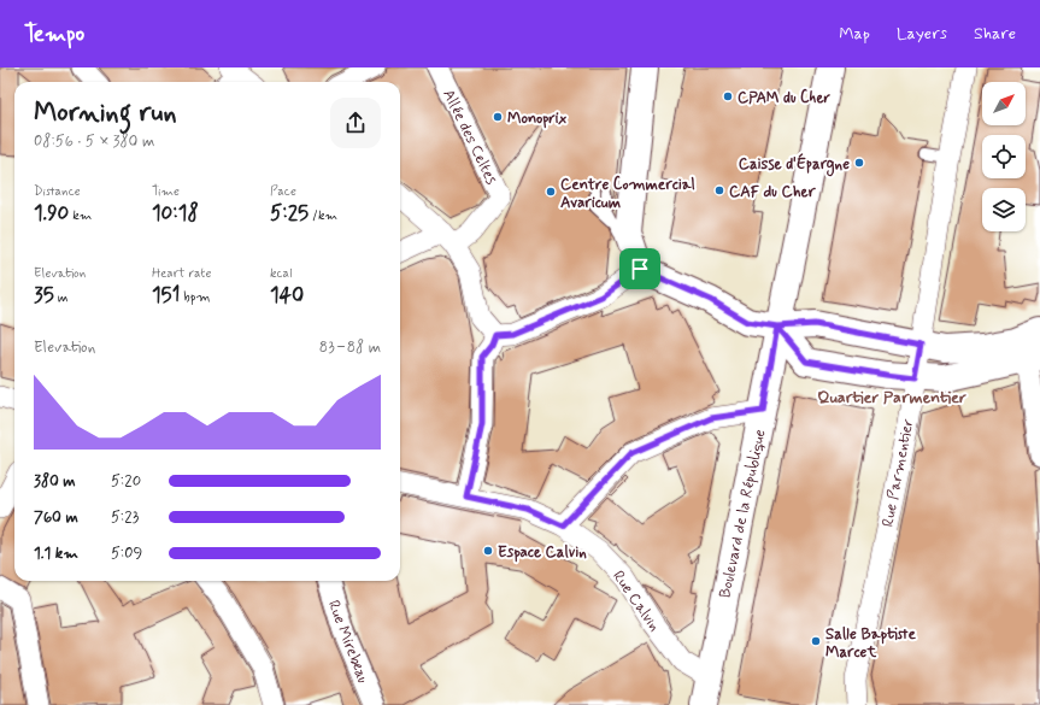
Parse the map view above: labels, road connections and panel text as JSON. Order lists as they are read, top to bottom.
{
  "streets": {
    "main road": ["Boulevard de la République"],
    "street": [
      "Allée des Celtes",
      "Rue Parmentier",
      "Rue Calvin",
      "Rue Mirebeau"
    ]
  },
  "crossings": [
    ["Boulevard de la République", "Rue Calvin"]
  ],
  "districts": ["Quartier Parmentier"],
  "places": [
    "CPAM du Cher",
    "Monoprix",
    "Caisse d'Épargne",
    "CAF du Cher",
    "Centre Commercial Avaricum",
    "Espace Calvin",
    "Salle Baptiste Marcet"
  ],
  "north": "top right",
  "page": {
    "header": "Tempo",
    "nav": ["Map", "Layers", "Share"],
    "heading": ["Morning run", "08:56 · 5 × 380 m"],
    "stats": [
      ["Distance", "1.90 km"],
      ["Time", "10:18"],
      ["Pace", "5:25 /km"],
      ["Elevation", "35 m"],
      ["Heart rate", "151 bpm"],
      ["kcal", "140"]
    ],
    "chart": ["Elevation", "83–88 m"],
    "list": [
      {
        "name": "380 m",
        "note": "5:20"
      },
      {
        "name": "760 m",
        "note": "5:23"
      },
      {
        "name": "1.1 km",
        "note": "5:09"
      }
    ]
  }
}
